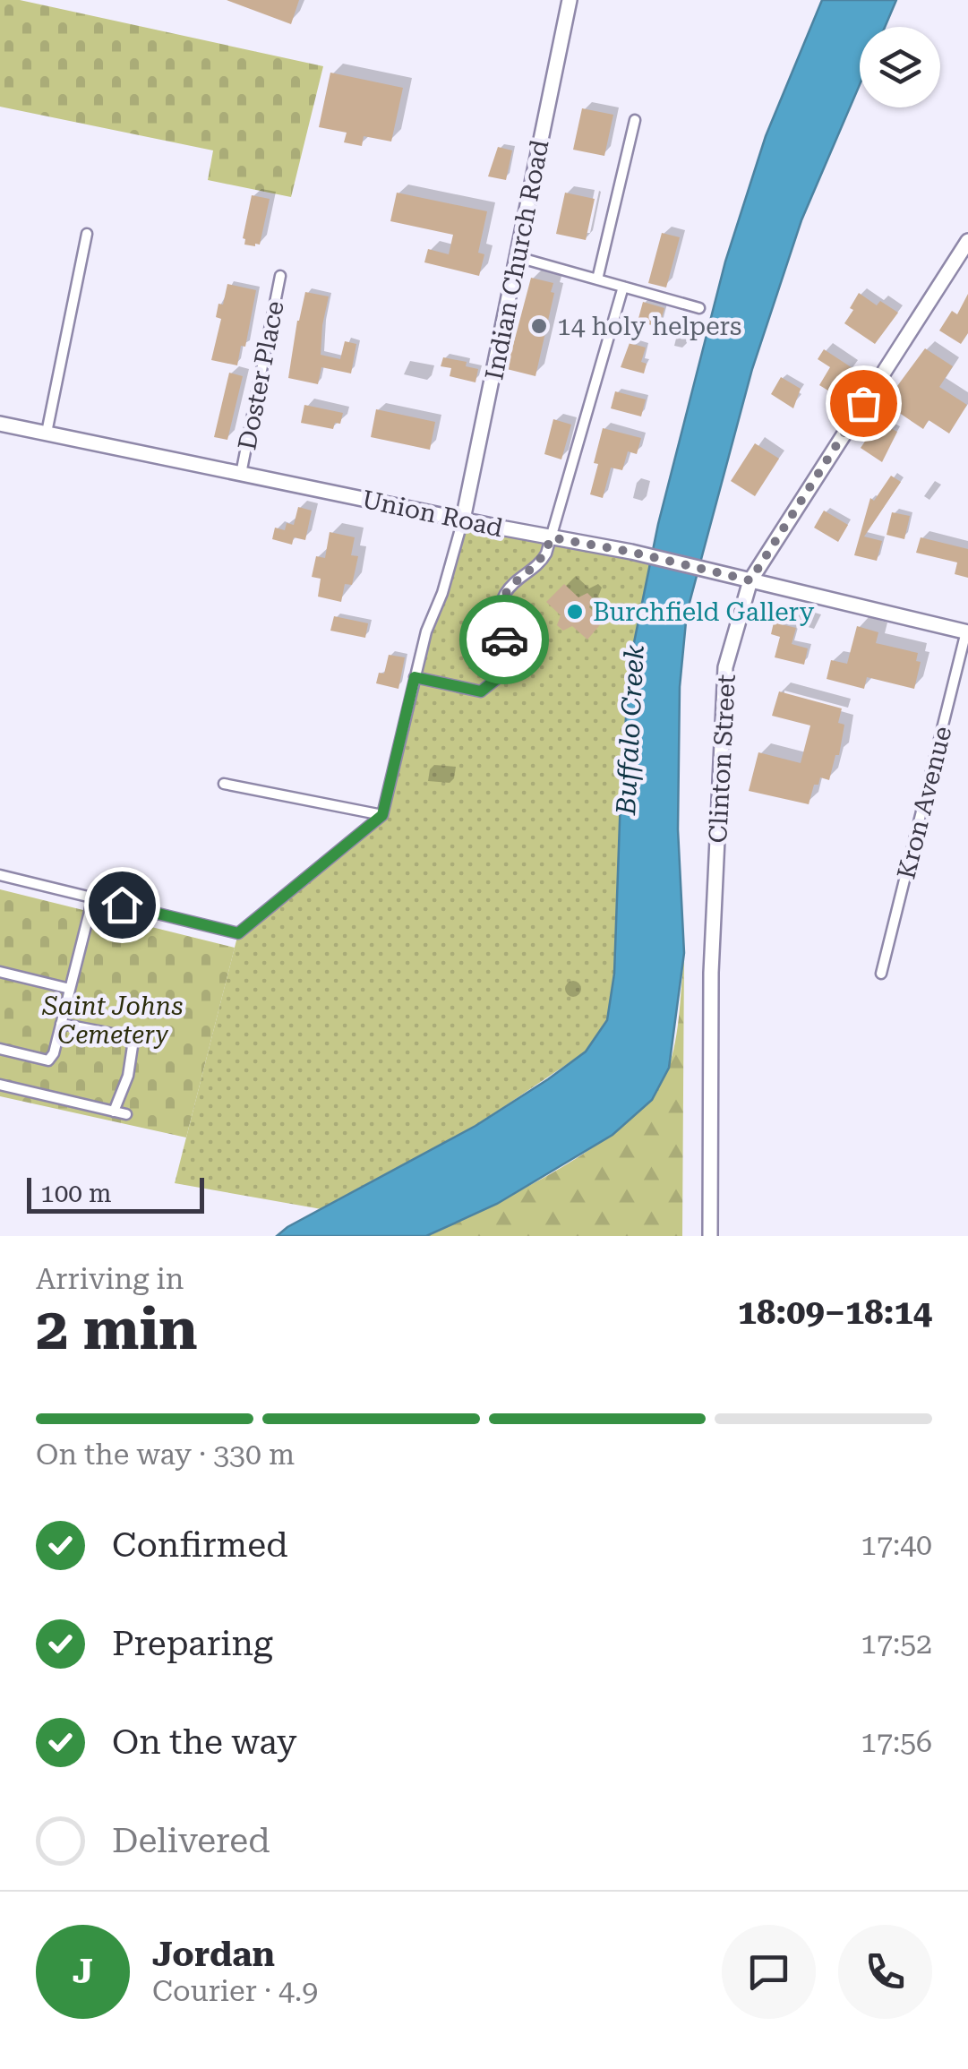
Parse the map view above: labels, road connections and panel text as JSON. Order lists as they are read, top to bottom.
{
  "streets": {
    "main road": ["Indian Church Road", "Union Road", "Clinton Street"],
    "street": ["Doster Place", "Kron Avenue"]
  },
  "crossings": [
    ["Indian Church Road", "Union Road"],
    ["Doster Place", "Union Road"],
    ["Union Road", "Clinton Street"],
    ["Union Road", "Kron Avenue"]
  ],
  "water": ["Buffalo Creek"],
  "parks": ["Saint Johns Cemetery"],
  "places": ["14 holy helpers", "Burchfield Gallery"],
  "scale_bar": "100 m",
  "page": {
    "scale": "100 m",
    "heading": ["2 min", "Arriving in", "18:09–18:14"],
    "panel": ["Jordan", "Courier · 4.9"],
    "bar": "On the way · 330 m",
    "list": [
      ["Confirmed", "17:40"],
      ["Preparing", "17:52"],
      ["On the way", "17:56"],
      "Delivered"
    ],
    "round": "J"
  }
}
